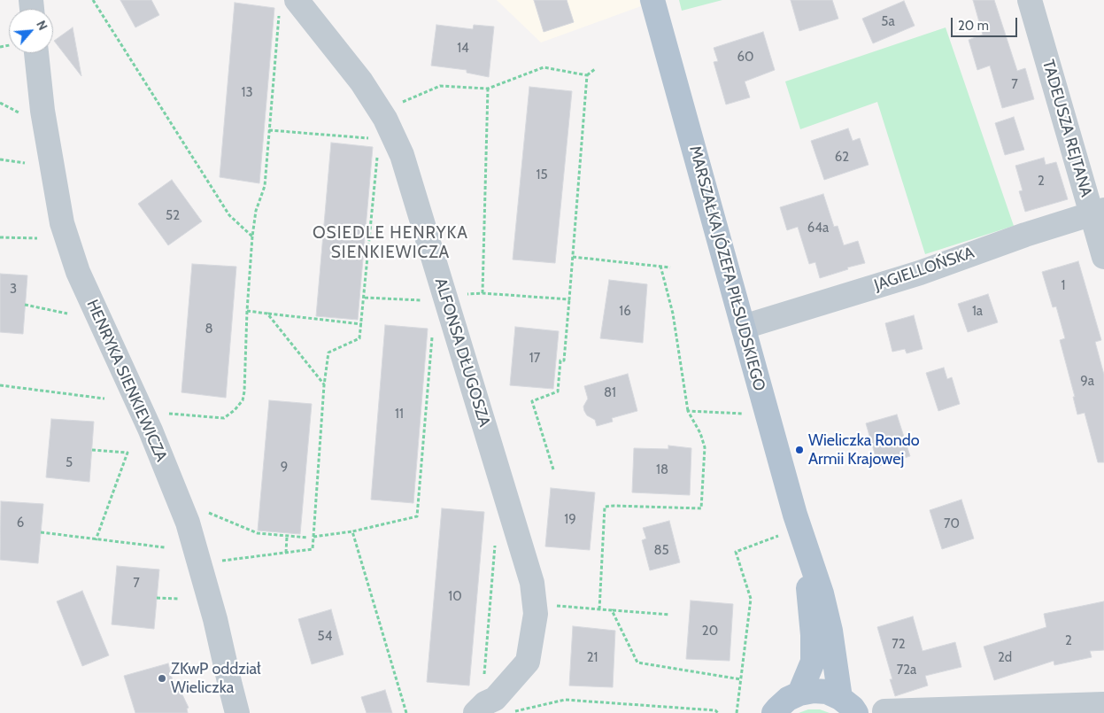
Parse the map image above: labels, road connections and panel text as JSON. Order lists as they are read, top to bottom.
{
  "streets": {
    "main road": ["MARSZAŁKA JÓZEFA PIŁSUDSKIEGO"],
    "street": [
      "TADEUSZA REJTANA",
      "JAGIELLOŃSKA",
      "ALFONSA DŁUGOSZA",
      "HENRYKA SIENKIEWICZA"
    ]
  },
  "crossings": [
    ["TADEUSZA REJTANA", "JAGIELLOŃSKA"],
    ["MARSZAŁKA JÓZEFA PIŁSUDSKIEGO", "JAGIELLOŃSKA"]
  ],
  "districts": ["OSIEDLE HENRYKA SIENKIEWICZA"],
  "places": ["Wieliczka Rondo Armii Krajowej", "ZKwP oddział Wieliczka"],
  "house_numbers": [
    "5a",
    "14",
    "60",
    "7",
    "13",
    "62",
    "15",
    "2",
    "52",
    "64a",
    "1",
    "3",
    "16",
    "1a",
    "8",
    "17",
    "9a",
    "81",
    "11",
    "5",
    "9",
    "18",
    "19",
    "6",
    "70",
    "85",
    "7",
    "10",
    "20",
    "54",
    "2",
    "72",
    "21",
    "2d",
    "72a"
  ],
  "scale_bar": "20 m",
  "north": "top right"
}
